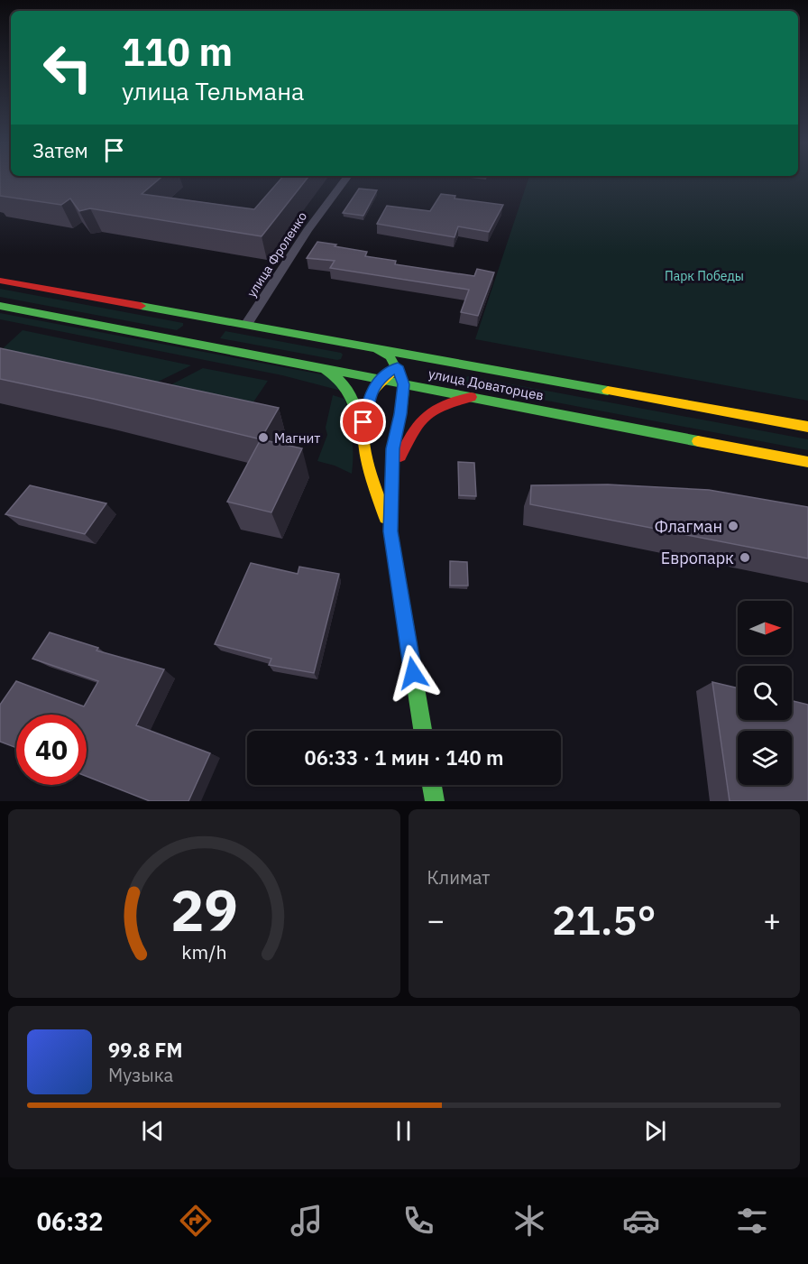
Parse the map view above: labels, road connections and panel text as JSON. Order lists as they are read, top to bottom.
{
  "streets": {
    "main road": ["улица Доваторцев"],
    "street": ["улица Фроленко"]
  },
  "crossings": [
    ["улица Фроленко", "улица Доваторцев"]
  ],
  "parks": ["Парк Победы"],
  "places": ["Магнит", "Флагман", "Европарк"],
  "north": "right",
  "page": {
    "turn": ["110 m", "улица Тельмана"],
    "then": "Затем",
    "limit": "40",
    "trip": "06:33 · 1 мин · 140 m",
    "tile": "Климат",
    "heat": ["−", "21.5°", "+"],
    "song": ["99.8 FM", "Музыка"],
    "tabs": "06:32",
    "gauge": ["29", "km/h"]
  }
}
